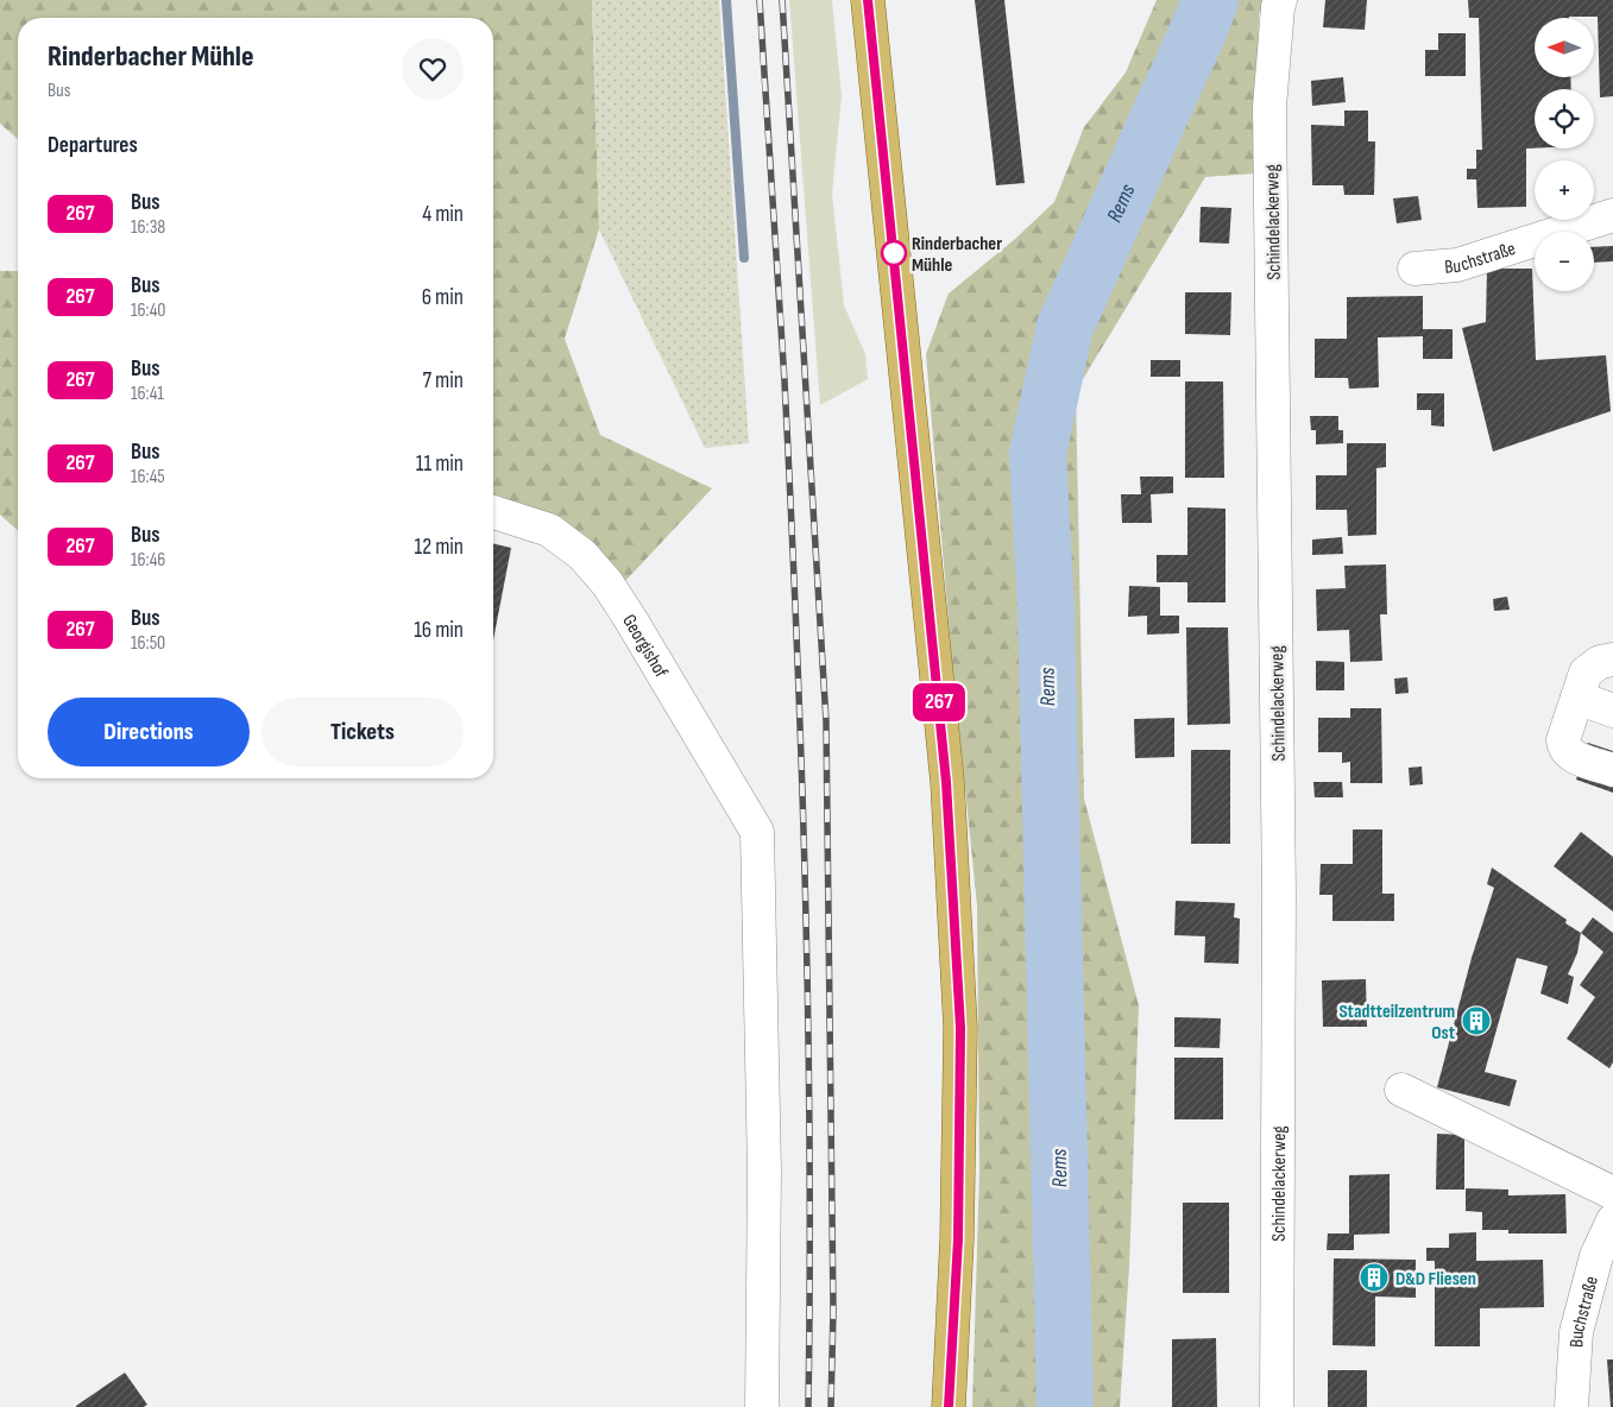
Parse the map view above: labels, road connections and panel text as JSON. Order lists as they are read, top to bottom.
{
  "streets": {
    "street": ["Schindelackerweg", "Buchstraße", "Georgishof"]
  },
  "water": ["Rems"],
  "places": {
    "other": ["Rinderbacher Mühle"],
    "building": ["Stadtteilzentrum Ost", "D&D Fliesen"]
  },
  "lines": ["bus line 267"],
  "north": "left",
  "page": {
    "on_map": "267",
    "map_buttons": ["+", "−"],
    "heading": [
      ["Rinderbacher Mühle", "Bus"],
      "Departures"
    ],
    "list": [
      {
        "mark": "267",
        "name": "Bus",
        "note": "16:38",
        "value": "4 min"
      },
      {
        "mark": "267",
        "name": "Bus",
        "note": "16:40",
        "value": "6 min"
      },
      {
        "mark": "267",
        "name": "Bus",
        "note": "16:41",
        "value": "7 min"
      },
      {
        "mark": "267",
        "name": "Bus",
        "note": "16:45",
        "value": "11 min"
      },
      {
        "mark": "267",
        "name": "Bus",
        "note": "16:46",
        "value": "12 min"
      },
      {
        "mark": "267",
        "name": "Bus",
        "note": "16:50",
        "value": "16 min"
      }
    ],
    "buttons": ["Directions", "Tickets"]
  }
}
